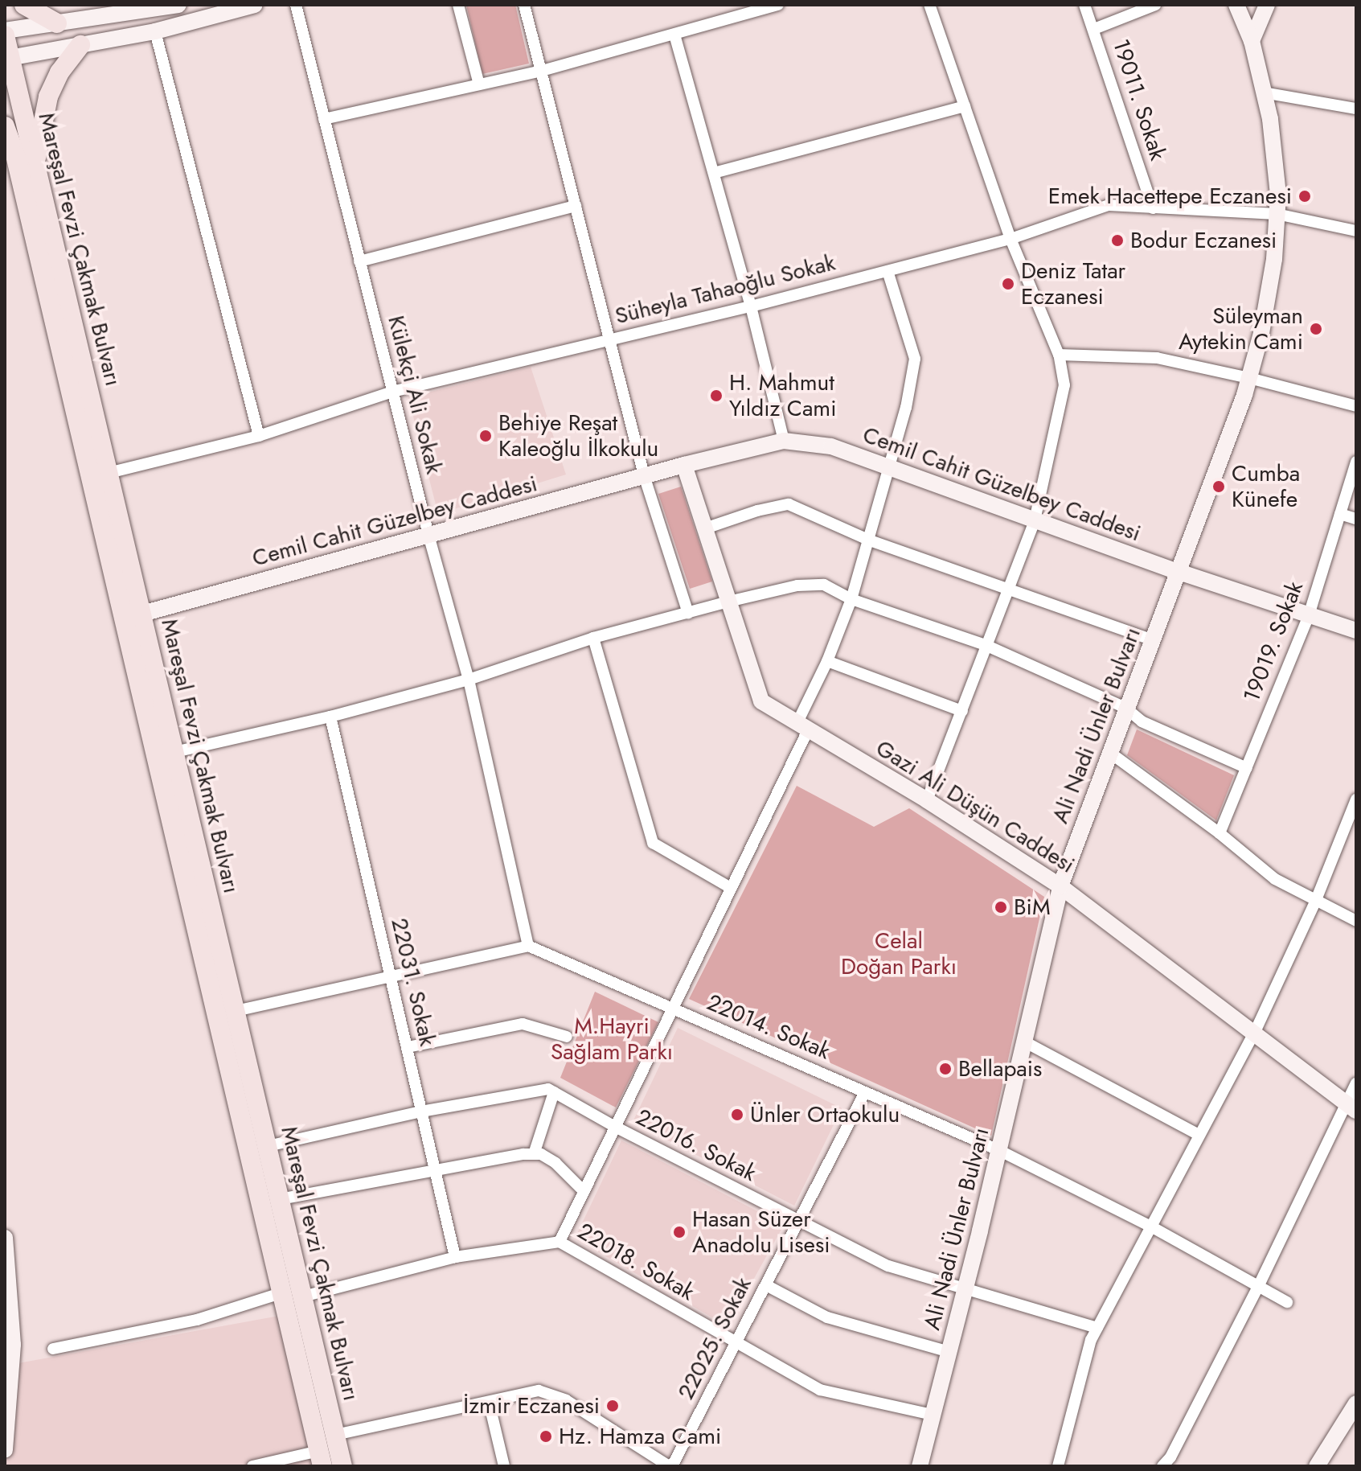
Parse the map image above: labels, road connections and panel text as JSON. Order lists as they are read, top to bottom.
{
  "streets": {
    "main road": ["Mareşal Fevzi Çakmak Bulvarı"],
    "street": [
      "19011. Sokak",
      "Süheyla Tahaoğlu Sokak",
      "Külekçi Ali Sokak",
      "Cemil Cahit Güzelbey Caddesi",
      "19019. Sokak",
      "Ali Nadi Ünler Bulvarı",
      "Gazi Ali Düşün Caddesi",
      "22031. Sokak",
      "22014. Sokak",
      "22016. Sokak",
      "22018. Sokak",
      "22025. Sokak"
    ]
  },
  "crossings": [
    ["19011. Sokak", "Süheyla Tahaoğlu Sokak"],
    ["Mareşal Fevzi Çakmak Bulvarı", "Süheyla Tahaoğlu Sokak"],
    ["Mareşal Fevzi Çakmak Bulvarı", "Cemil Cahit Güzelbey Caddesi"],
    ["Mareşal Fevzi Çakmak Bulvarı", "22018. Sokak"],
    ["Süheyla Tahaoğlu Sokak", "Külekçi Ali Sokak"],
    ["Süheyla Tahaoğlu Sokak", "Ali Nadi Ünler Bulvarı"],
    ["Külekçi Ali Sokak", "Cemil Cahit Güzelbey Caddesi"],
    ["Külekçi Ali Sokak", "22014. Sokak"],
    ["Cemil Cahit Güzelbey Caddesi", "19019. Sokak"],
    ["Cemil Cahit Güzelbey Caddesi", "Ali Nadi Ünler Bulvarı"],
    ["Cemil Cahit Güzelbey Caddesi", "Gazi Ali Düşün Caddesi"],
    ["Ali Nadi Ünler Bulvarı", "Gazi Ali Düşün Caddesi"],
    ["Ali Nadi Ünler Bulvarı", "22014. Sokak"],
    ["Ali Nadi Ünler Bulvarı", "22016. Sokak"],
    ["Ali Nadi Ünler Bulvarı", "22018. Sokak"],
    ["22031. Sokak", "22018. Sokak"],
    ["22014. Sokak", "22025. Sokak"],
    ["22016. Sokak", "22025. Sokak"],
    ["22018. Sokak", "22025. Sokak"]
  ],
  "parks": ["Celal Doğan Parkı", "M.Hayri Sağlam Parkı"],
  "places": [
    "Emek Hacettepe Eczanesi",
    "Bodur Eczanesi",
    "Deniz Tatar Eczanesi",
    "Süleyman Aytekin Cami",
    "H. Mahmut Yıldız Cami",
    "Behiye Reşat Kaleoğlu İlkokulu",
    "Cumba Künefe",
    "BiM",
    "Bellapais",
    "Ünler Ortaokulu",
    "Hasan Süzer Anadolu Lisesi",
    "İzmir Eczanesi",
    "Hz. Hamza Cami"
  ]
}
